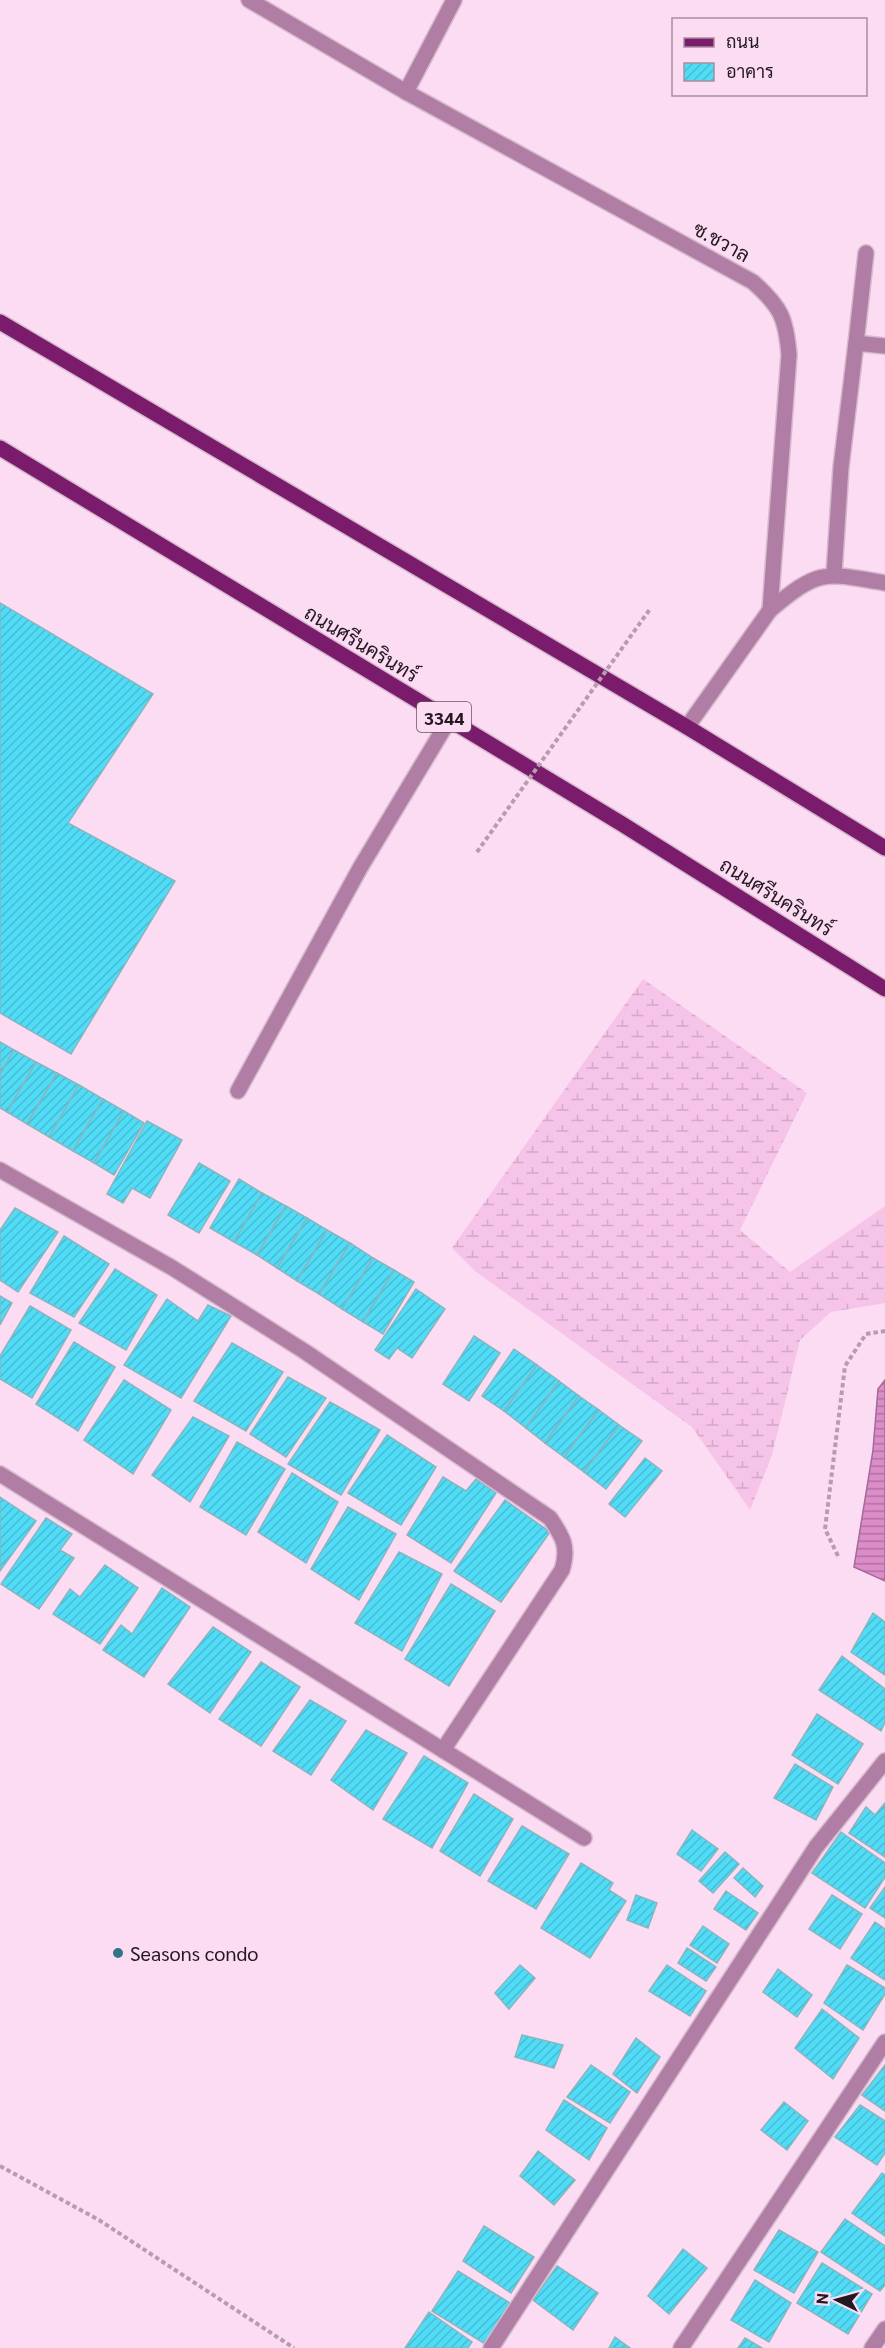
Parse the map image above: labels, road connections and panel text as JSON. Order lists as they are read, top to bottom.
{
  "streets": {
    "main road": ["ถนนศรีนครินทร์", "3344"],
    "street": ["ซ.ชวาล"]
  },
  "places": ["Seasons condo"],
  "legend": ["ถนน", "อาคาร"],
  "north": "left"
}
